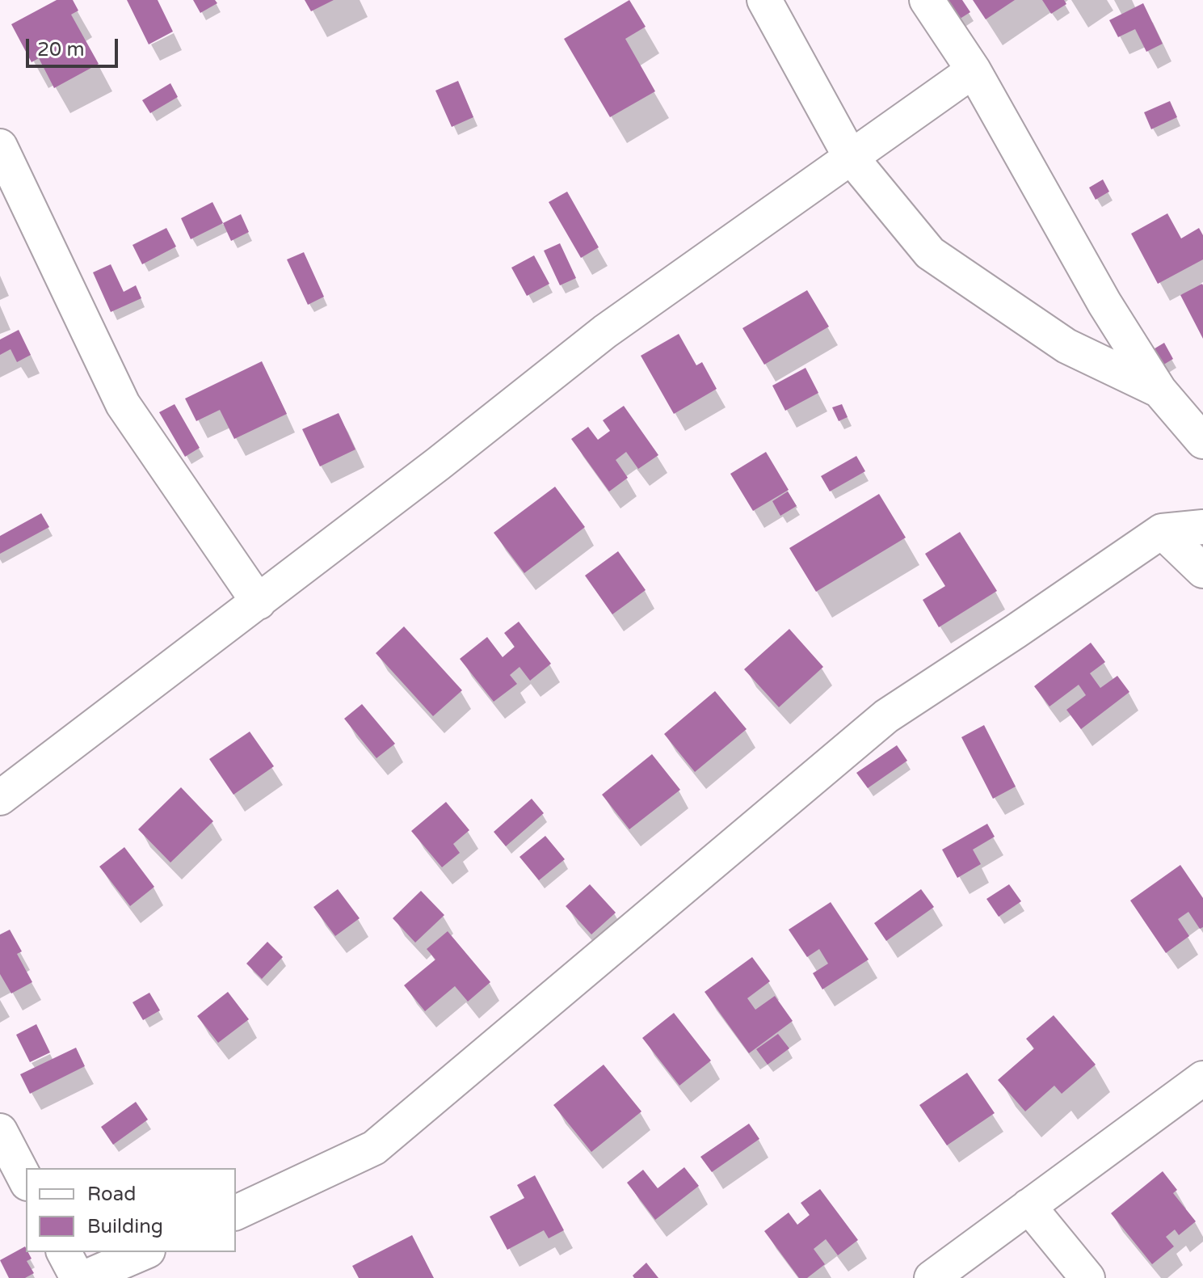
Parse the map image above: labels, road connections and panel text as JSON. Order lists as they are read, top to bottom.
{
  "legend": ["Road", "Building"],
  "scale_bar": "20 m"
}
